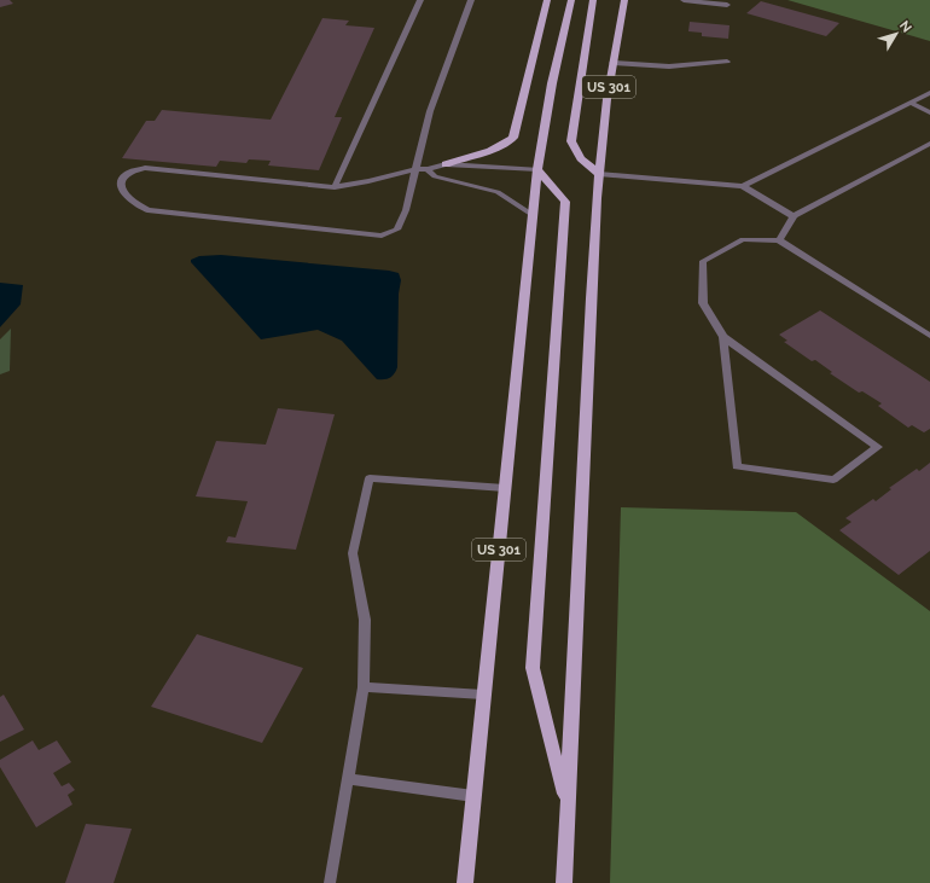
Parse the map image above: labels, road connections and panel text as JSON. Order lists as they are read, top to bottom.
{
  "streets": {
    "main road": ["US 301"]
  },
  "north": "top right"
}
